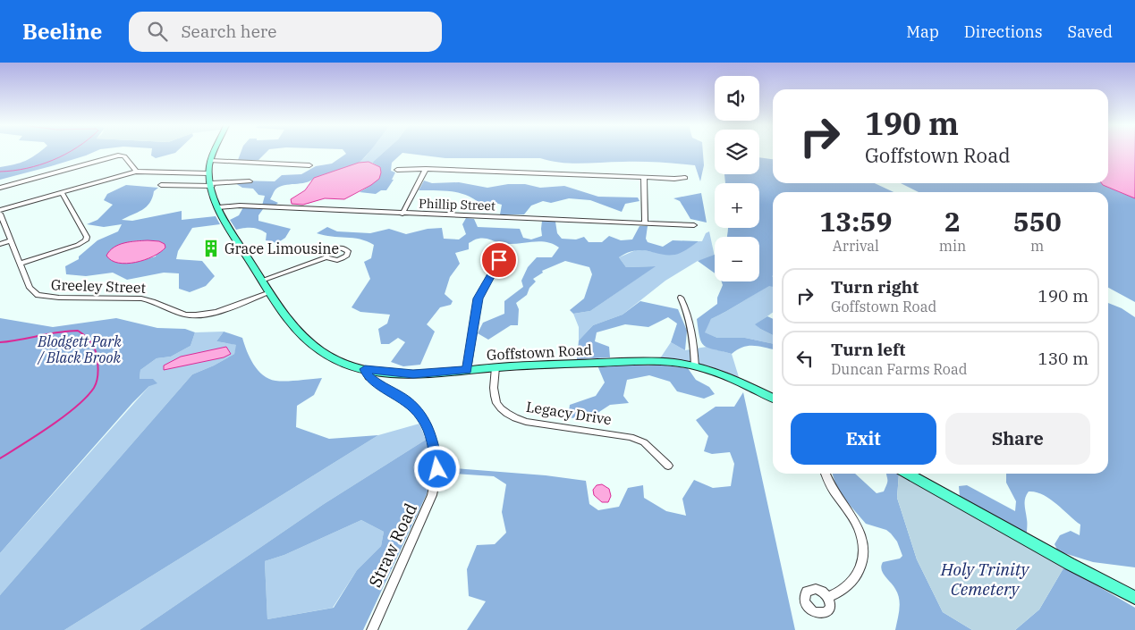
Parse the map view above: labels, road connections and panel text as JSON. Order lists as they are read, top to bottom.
{
  "streets": {
    "main road": ["Goffstown Road"],
    "street": [
      "Phillip Street",
      "Greeley Street",
      "Legacy Drive",
      "Straw Road"
    ]
  },
  "crossings": [
    ["Phillip Street", "Goffstown Road"],
    ["Greeley Street", "Goffstown Road"],
    ["Goffstown Road", "Legacy Drive"],
    ["Goffstown Road", "Straw Road"]
  ],
  "parks": ["Blodgett Park / Black Brook", "Holy Trinity Cemetery"],
  "places": {
    "building": ["Grace Limousine"]
  },
  "page": {
    "header": "Beeline",
    "search": "Search here",
    "nav": ["Map", "Directions", "Saved"],
    "map_buttons": ["+", "−"],
    "turn": ["190 m", "Goffstown Road"],
    "eta": [
      "13:59",
      "Arrival",
      "2",
      "min",
      "550",
      "m"
    ],
    "list": [
      {
        "name": "Turn right",
        "note": "Goffstown Road",
        "value": "190 m"
      },
      {
        "name": "Turn left",
        "note": "Duncan Farms Road",
        "value": "130 m"
      }
    ],
    "buttons": ["Exit", "Share"]
  }
}
